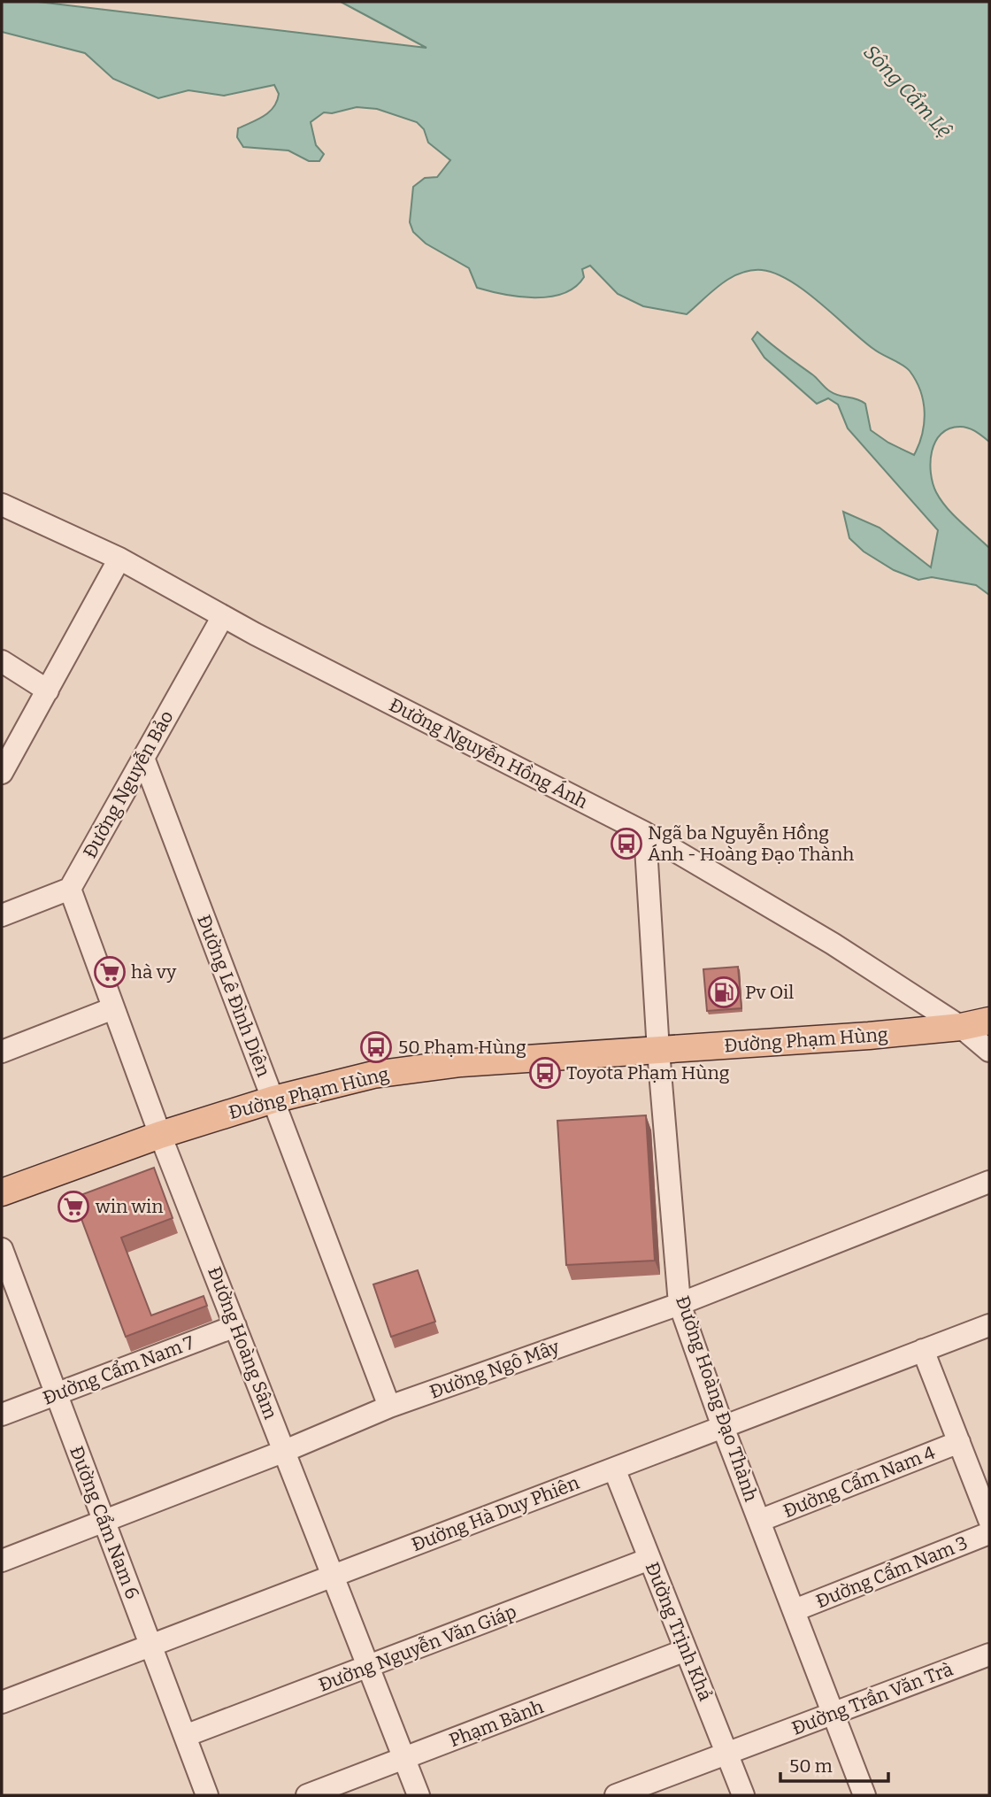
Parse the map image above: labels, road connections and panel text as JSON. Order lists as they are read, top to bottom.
{
  "streets": {
    "main road": ["Đường Phạm Hùng"],
    "street": [
      "Đường Nguyễn Hồng Ánh",
      "Đường Nguyễn Bảo",
      "Đường Lê Đình Diên",
      "Đường Hoàng Sâm",
      "Đường Ngô Mây",
      "Đường Cẩm Nam 7",
      "Đường Hoàng Đạo Thành",
      "Đường Cẩm Nam 4",
      "Đường Hà Duy Phiên",
      "Đường Cẩm Nam 6",
      "Đường Cẩm Nam 3",
      "Đường Trịnh Khả",
      "Đường Nguyễn Văn Giáp",
      "Đường Trần Văn Trà",
      "Phạm Bành"
    ]
  },
  "crossings": [
    ["Đường Nguyễn Hồng Ánh", "Đường Nguyễn Bảo"],
    ["Đường Nguyễn Hồng Ánh", "Đường Phạm Hùng"],
    ["Đường Nguyễn Hồng Ánh", "Đường Hoàng Đạo Thành"],
    ["Đường Nguyễn Bảo", "Đường Lê Đình Diên"],
    ["Đường Nguyễn Bảo", "Đường Hoàng Sâm"],
    ["Đường Lê Đình Diên", "Đường Phạm Hùng"],
    ["Đường Lê Đình Diên", "Đường Ngô Mây"],
    ["Đường Phạm Hùng", "Đường Hoàng Sâm"],
    ["Đường Phạm Hùng", "Đường Hoàng Đạo Thành"],
    ["Đường Hoàng Sâm", "Đường Ngô Mây"],
    ["Đường Hoàng Sâm", "Đường Cẩm Nam 7"],
    ["Đường Hoàng Sâm", "Đường Hà Duy Phiên"],
    ["Đường Hoàng Sâm", "Đường Nguyễn Văn Giáp"],
    ["Đường Hoàng Sâm", "Phạm Bành"],
    ["Đường Ngô Mây", "Đường Hoàng Đạo Thành"],
    ["Đường Ngô Mây", "Đường Cẩm Nam 6"],
    ["Đường Cẩm Nam 7", "Đường Cẩm Nam 6"],
    ["Đường Hoàng Đạo Thành", "Đường Cẩm Nam 4"],
    ["Đường Hoàng Đạo Thành", "Đường Hà Duy Phiên"],
    ["Đường Hoàng Đạo Thành", "Đường Cẩm Nam 3"],
    ["Đường Hoàng Đạo Thành", "Đường Trần Văn Trà"],
    ["Đường Hà Duy Phiên", "Đường Cẩm Nam 6"],
    ["Đường Hà Duy Phiên", "Đường Trịnh Khả"],
    ["Đường Cẩm Nam 6", "Đường Nguyễn Văn Giáp"],
    ["Đường Trịnh Khả", "Đường Nguyễn Văn Giáp"],
    ["Đường Trịnh Khả", "Đường Trần Văn Trà"],
    ["Đường Trịnh Khả", "Phạm Bành"]
  ],
  "water": ["Sông Cẩm Lệ"],
  "places": {
    "bus stop": ["Ngã ba Nguyễn Hồng Ánh - Hoàng Đạo Thành", "50 Phạm Hùng", "Toyota Phạm Hùng"],
    "supermarket": ["hà vy", "win win"],
    "fuel station": ["Pv Oil"]
  },
  "scale_bar": "50 m"
}
